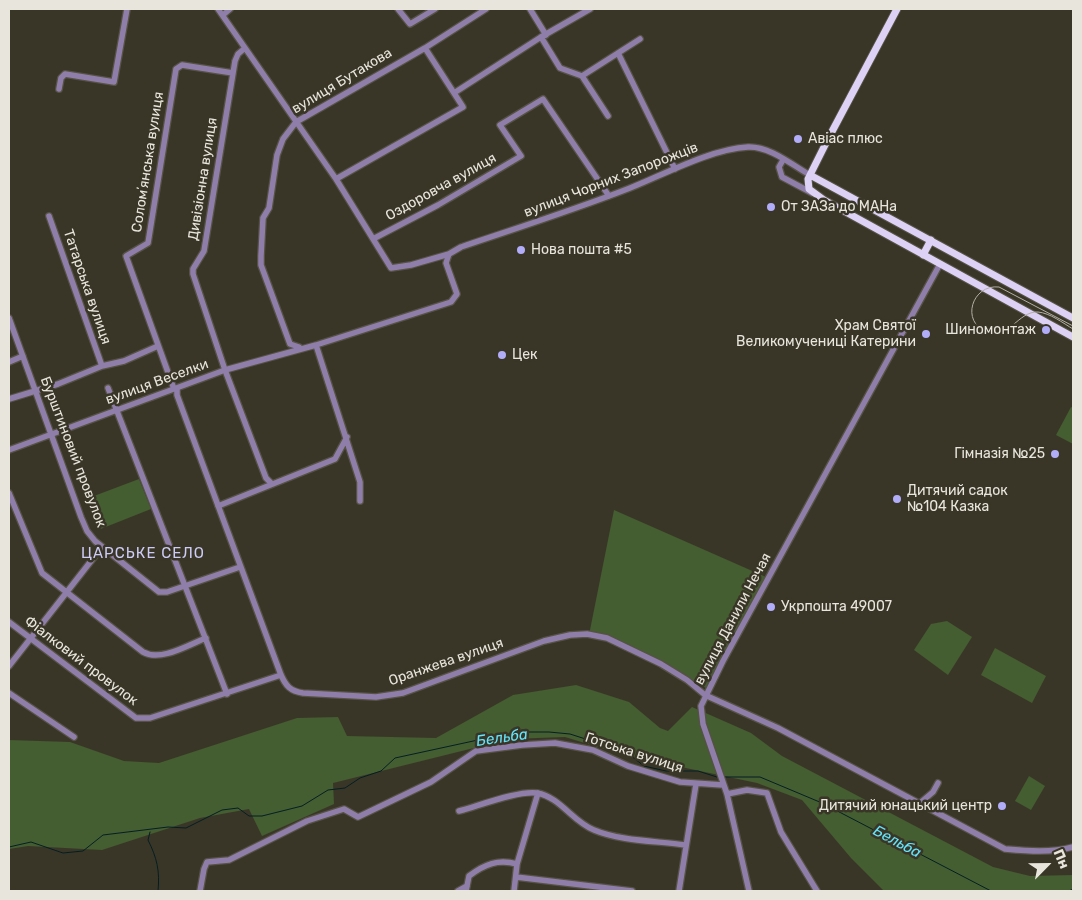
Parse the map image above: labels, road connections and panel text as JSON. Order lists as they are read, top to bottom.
{
  "streets": {
    "main road": ["вулиця Чорних Запорожців"],
    "street": [
      "вулиця Бутакова",
      "Соломʼянська вулиця",
      "Дивізіонна вулиця",
      "Оздоровча вулиця",
      "Татарська вулиця",
      "вулиця Веселки",
      "Бурштиновий провулок",
      "вулиця Данили Нечая",
      "Фіалковий провулок",
      "Оранжева вулиця",
      "Готська вулиця"
    ]
  },
  "crossings": [
    ["вулиця Бутакова", "вулиця Веселки"],
    ["Соломʼянська вулиця", "Дивізіонна вулиця"],
    ["Соломʼянська вулиця", "вулиця Веселки"],
    ["Соломʼянська вулиця", "Оранжева вулиця"],
    ["Дивізіонна вулиця", "вулиця Веселки"],
    ["вулиця Чорних Запорожців", "Оздоровча вулиця"],
    ["вулиця Веселки", "Бурштиновий провулок"],
    ["вулиця Веселки", "Оранжева вулиця"],
    ["Бурштиновий провулок", "Оранжева вулиця"],
    ["вулиця Данили Нечая", "Оранжева вулиця"],
    ["Фіалковий провулок", "Оранжева вулиця"]
  ],
  "districts": ["ЦАРСЬКЕ СЕЛО"],
  "water": ["Бельба"],
  "places": [
    "Авіас плюс",
    "От ЗАЗа до МАНа",
    "Нова пошта #5",
    "Шиномонтаж",
    "Храм Святої Великомучениці Катерини",
    "Цек",
    "Гімназія №25",
    "Дитячий садок №104 Казка",
    "Укрпошта 49007",
    "Дитячий юнацький центр"
  ],
  "north": "top right"
}
